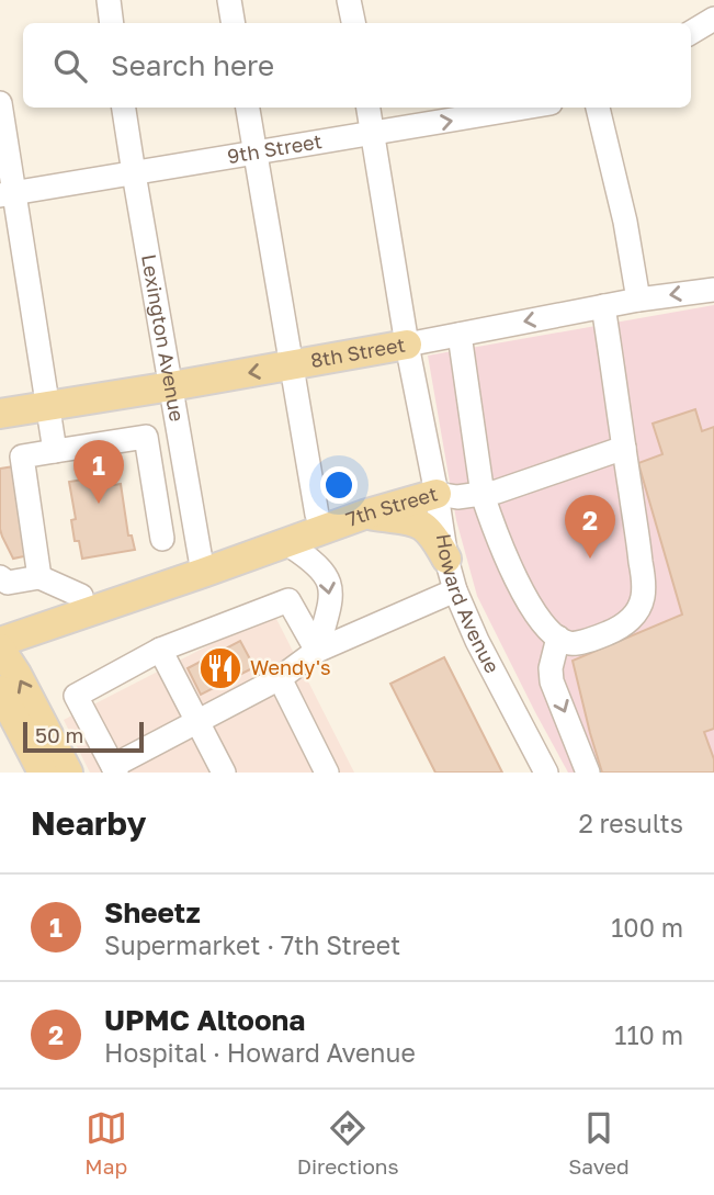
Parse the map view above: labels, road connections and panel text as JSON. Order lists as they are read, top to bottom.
{
  "streets": {
    "main road": ["8th Street", "7th Street"],
    "street": ["9th Street", "Lexington Avenue", "Howard Avenue"]
  },
  "crossings": [
    ["9th Street", "Lexington Avenue"],
    ["9th Street", "Howard Avenue"],
    ["Lexington Avenue", "8th Street"],
    ["Lexington Avenue", "7th Street"],
    ["8th Street", "Howard Avenue"],
    ["7th Street", "Howard Avenue"]
  ],
  "places": {
    "restaurant": ["Wendy's"]
  },
  "scale_bar": "50 m",
  "page": {
    "search": "Search here",
    "pins": ["1", "2"],
    "scale": "50 m",
    "heading": ["Nearby", "2 results"],
    "list": [
      {
        "mark": "1",
        "name": "Sheetz",
        "note": "Supermarket · 7th Street",
        "value": "100 m"
      },
      {
        "mark": "2",
        "name": "UPMC Altoona",
        "note": "Hospital · Howard Avenue",
        "value": "110 m"
      }
    ],
    "nav": ["Map", "Directions", "Saved"]
  }
}
